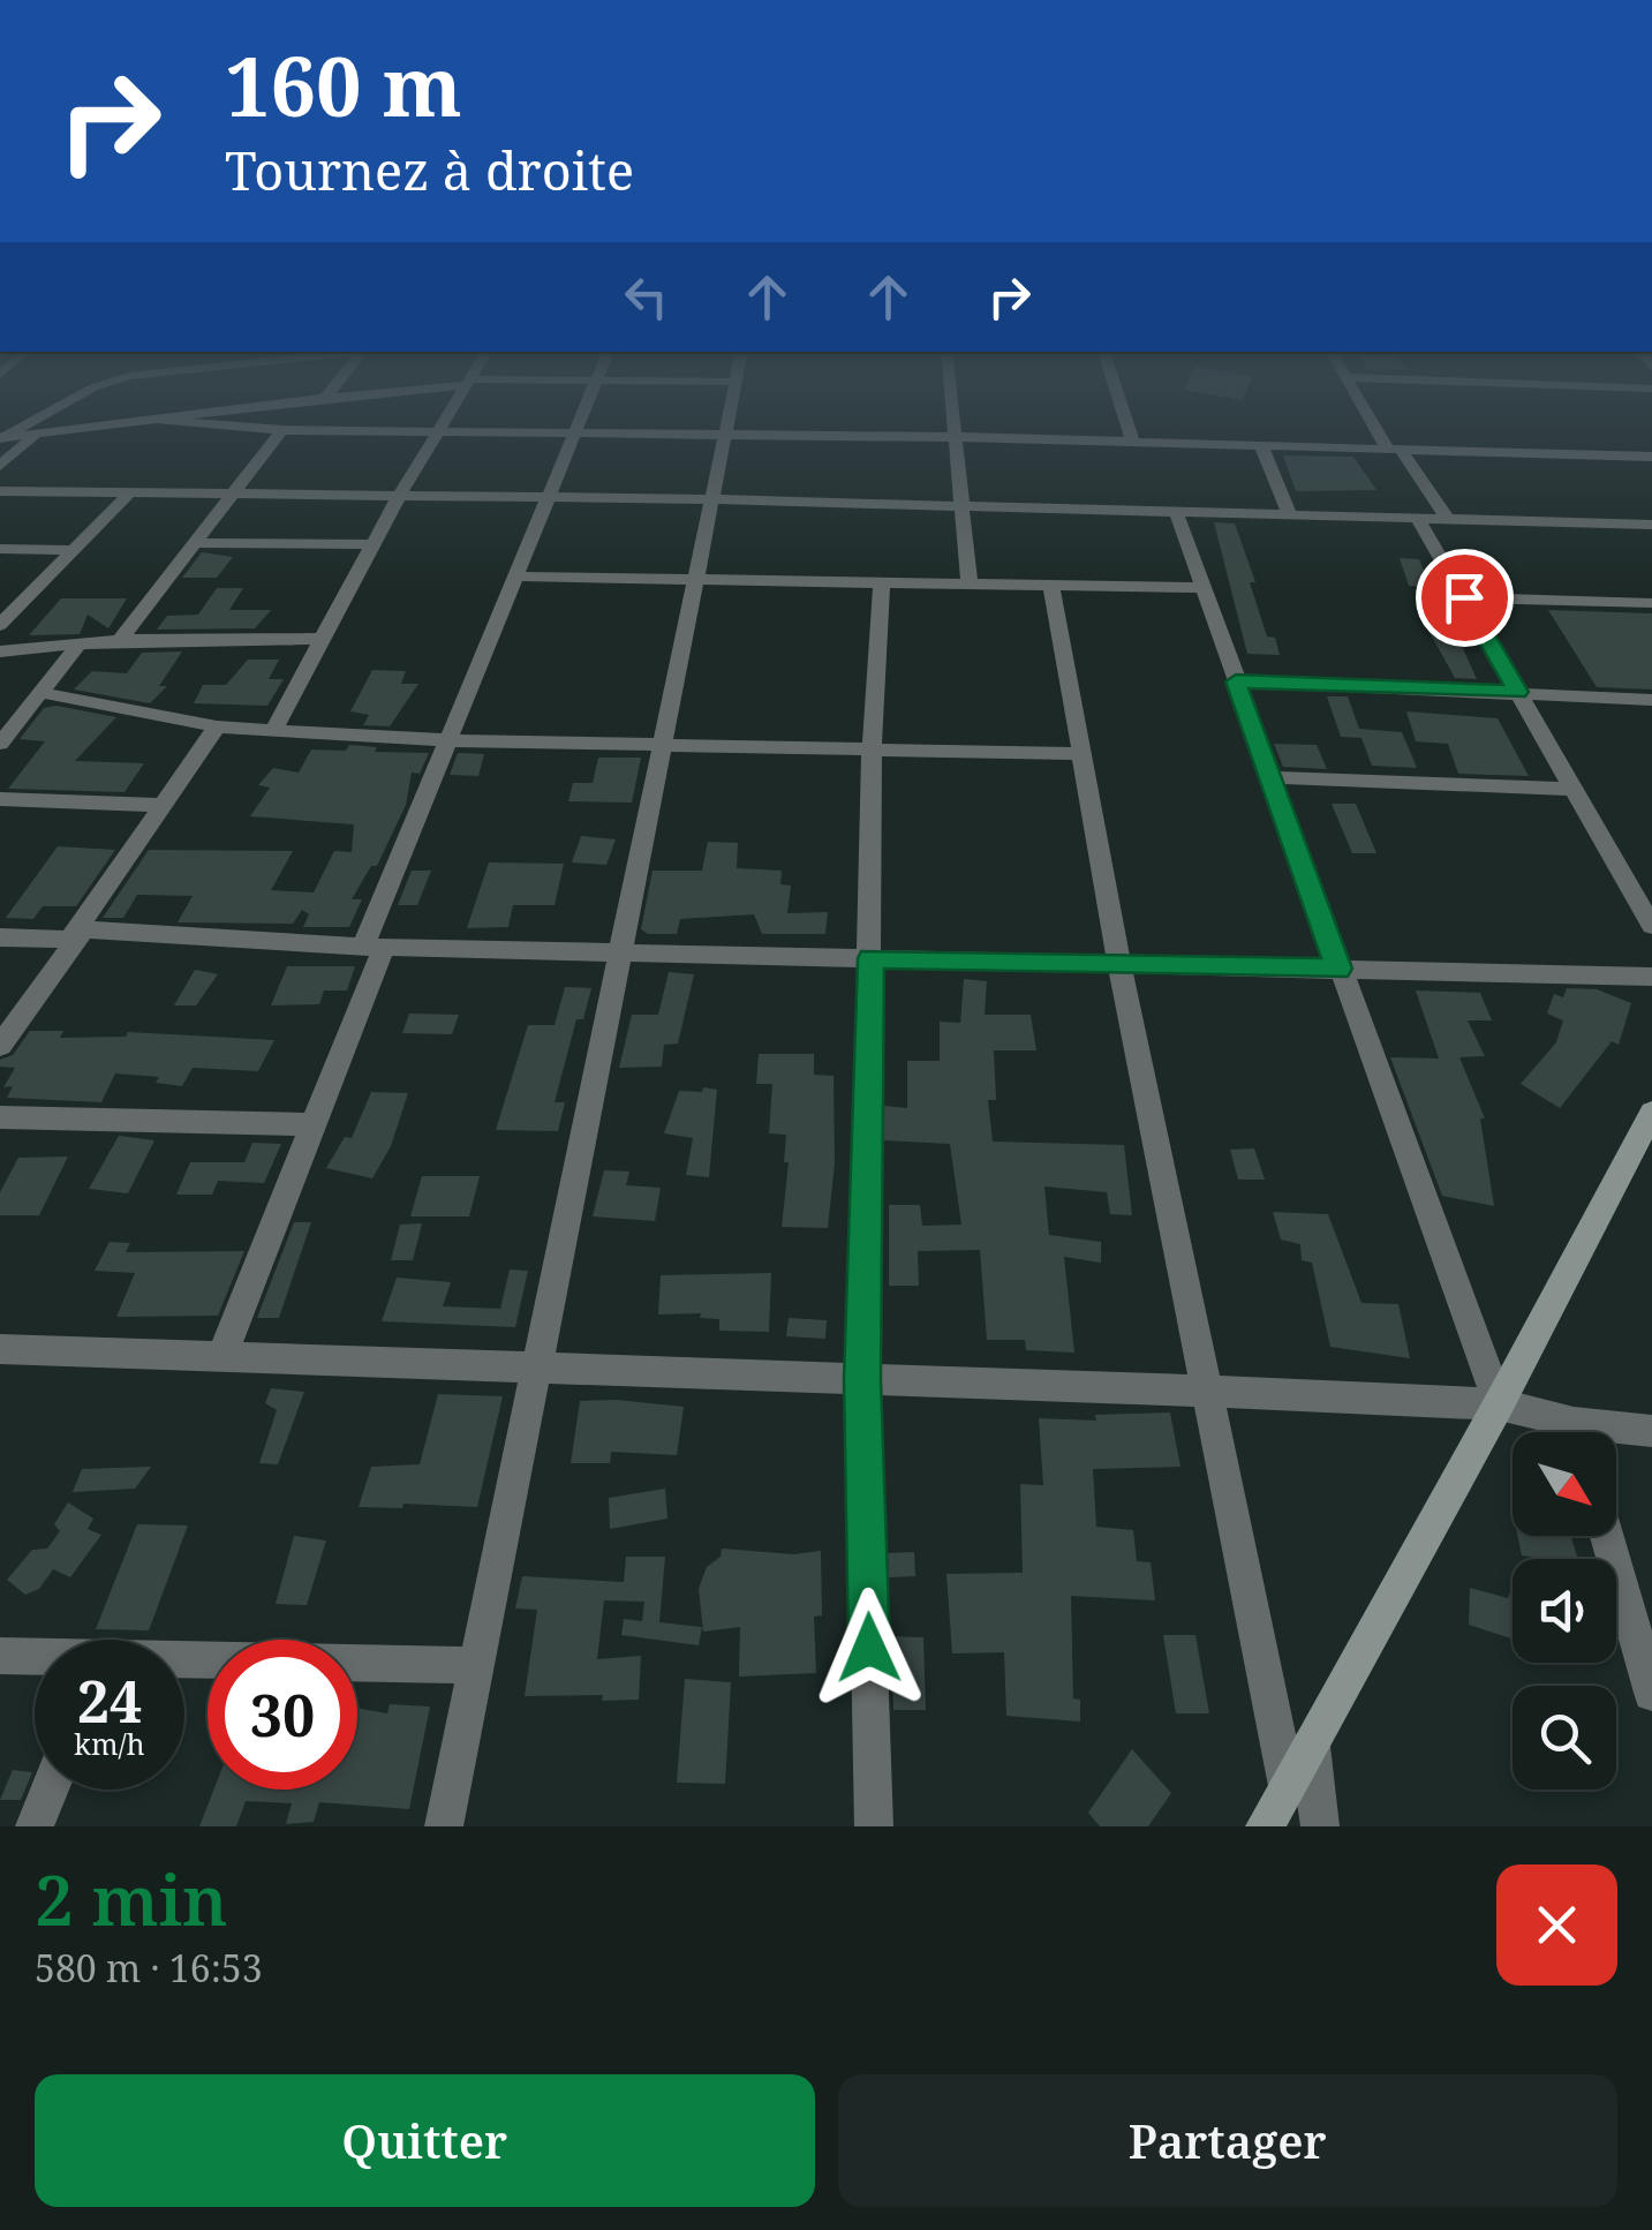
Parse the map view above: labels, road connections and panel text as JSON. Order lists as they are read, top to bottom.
{
  "north": "bottom right",
  "page": {
    "turn": ["160 m", "Tournez à droite"],
    "speed": "24 km/h",
    "limit": "30",
    "heading": ["2 min", "580 m · 16:53"],
    "buttons": ["Quitter", "Partager"]
  }
}
